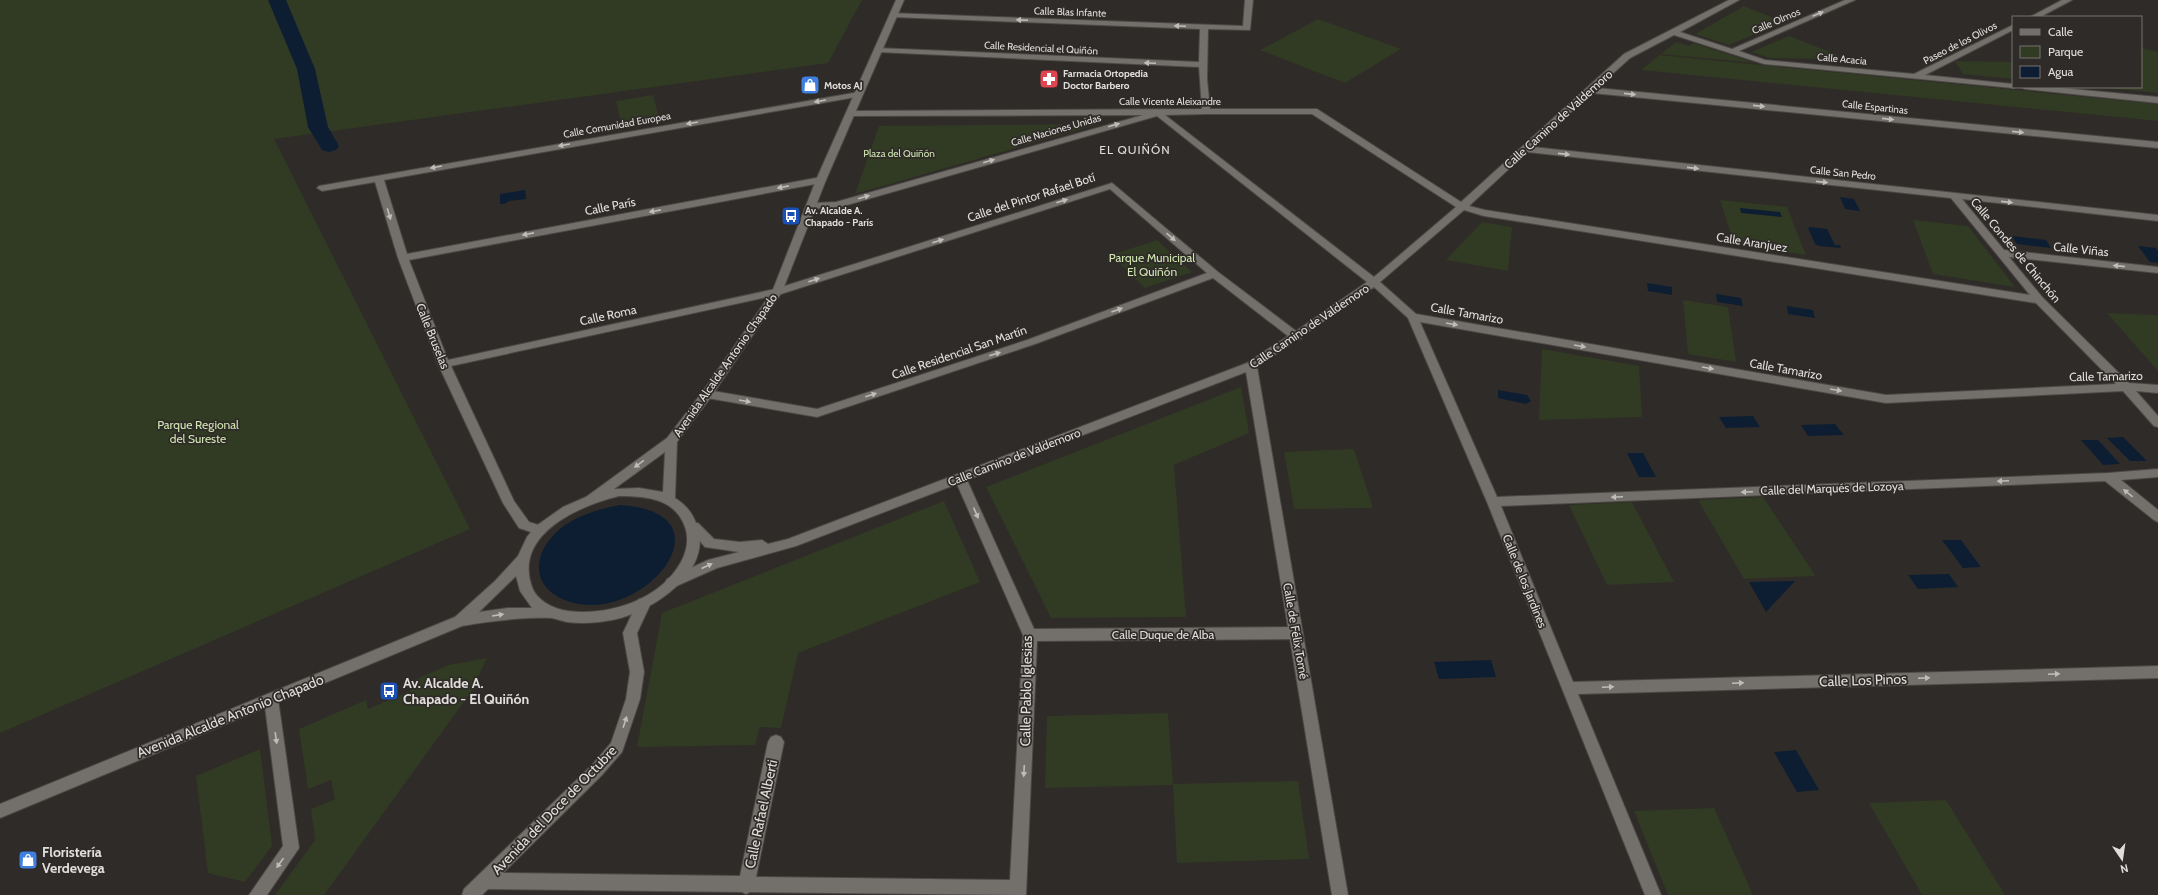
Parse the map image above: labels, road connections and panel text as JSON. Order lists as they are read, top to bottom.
{
  "streets": {
    "street": [
      "Calle Blas Infante",
      "Calle Olmos",
      "Paseo de los Olivos",
      "Calle Residencial el Quiñón",
      "Calle Acacia",
      "Calle Vicente Aleixandre",
      "Calle Espartinas",
      "Calle Camino de Valdemoro",
      "Calle Comunidad Europea",
      "Calle Naciones Unidas",
      "Calle San Pedro",
      "Calle del Pintor Rafael Botí",
      "Calle París",
      "Calle Aranjuez",
      "Calle Viñas",
      "Calle Condes de Chinchón",
      "Calle Tamarizo",
      "Calle Roma",
      "Calle Bruselas",
      "Calle Residencial San Martín",
      "Avenida Alcalde Antonio Chapado",
      "Calle del Marqués de Lozoya",
      "Calle de los Jardines",
      "Calle de Félix Tomé",
      "Calle Duque de Alba",
      "Calle Los Pinos",
      "Calle Pablo Iglesias",
      "Avenida del Doce de Octubre",
      "Calle Rafael Alberti"
    ]
  },
  "crossings": [
    ["Calle Blas Infante", "Avenida Alcalde Antonio Chapado"],
    ["Calle Olmos", "Calle Acacia"],
    ["Paseo de los Olivos", "Calle Acacia"],
    ["Calle Residencial el Quiñón", "Avenida Alcalde Antonio Chapado"],
    ["Calle Acacia", "Calle Camino de Valdemoro"],
    ["Calle Vicente Aleixandre", "Calle Camino de Valdemoro"],
    ["Calle Vicente Aleixandre", "Calle Naciones Unidas"],
    ["Calle Vicente Aleixandre", "Calle Aranjuez"],
    ["Calle Vicente Aleixandre", "Avenida Alcalde Antonio Chapado"],
    ["Calle Espartinas", "Calle Camino de Valdemoro"],
    ["Calle Camino de Valdemoro", "Calle San Pedro"],
    ["Calle Camino de Valdemoro", "Calle del Pintor Rafael Botí"],
    ["Calle Camino de Valdemoro", "Calle Aranjuez"],
    ["Calle Camino de Valdemoro", "Avenida Alcalde Antonio Chapado"],
    ["Calle Camino de Valdemoro", "Calle de los Jardines"],
    ["Calle Camino de Valdemoro", "Calle de Félix Tomé"],
    ["Calle Camino de Valdemoro", "Calle Pablo Iglesias"],
    ["Calle Comunidad Europea", "Calle Bruselas"],
    ["Calle Comunidad Europea", "Avenida Alcalde Antonio Chapado"],
    ["Calle Naciones Unidas", "Avenida Alcalde Antonio Chapado"],
    ["Calle San Pedro", "Calle Condes de Chinchón"],
    ["Calle del Pintor Rafael Botí", "Calle Roma"],
    ["Calle del Pintor Rafael Botí", "Calle Residencial San Martín"],
    ["Calle del Pintor Rafael Botí", "Avenida Alcalde Antonio Chapado"],
    ["Calle París", "Calle Bruselas"],
    ["Calle París", "Avenida Alcalde Antonio Chapado"],
    ["Calle Aranjuez", "Calle Condes de Chinchón"],
    ["Calle Viñas", "Calle Condes de Chinchón"],
    ["Calle Condes de Chinchón", "Calle Tamarizo"],
    ["Calle Tamarizo", "Calle de los Jardines"],
    ["Calle Roma", "Calle Bruselas"],
    ["Calle Roma", "Avenida Alcalde Antonio Chapado"],
    ["Calle Residencial San Martín", "Avenida Alcalde Antonio Chapado"],
    ["Calle del Marqués de Lozoya", "Calle de los Jardines"],
    ["Calle de los Jardines", "Calle Los Pinos"],
    ["Calle de Félix Tomé", "Calle Duque de Alba"],
    ["Calle Duque de Alba", "Calle Pablo Iglesias"],
    ["Calle Pablo Iglesias", "Calle Rafael Alberti"],
    ["Avenida del Doce de Octubre", "Calle Rafael Alberti"]
  ],
  "one_way": [
    "Calle Blas Infante",
    "Calle Olmos",
    "Calle Residencial el Quiñón",
    "Calle Espartinas",
    "Calle Comunidad Europea",
    "Calle Naciones Unidas",
    "Calle San Pedro",
    "Calle del Pintor Rafael Botí",
    "Calle París",
    "Calle Viñas",
    "Calle Tamarizo",
    "Calle Residencial San Martín",
    "Calle del Marqués de Lozoya",
    "Calle Los Pinos",
    "Calle Pablo Iglesias",
    "Avenida del Doce de Octubre"
  ],
  "districts": ["EL QUIÑÓN"],
  "parks": ["Plaza del Quiñón", "Parque Municipal El Quiñón", "Parque Regional del Sureste"],
  "places": {
    "pharmacy": ["Farmacia Ortopedia Doctor Barbero"],
    "shop": ["Motos AJ", "Floristería Verdevega"],
    "bus stop": ["Av. Alcalde A. Chapado - París", "Av. Alcalde A. Chapado - El Quiñón"]
  },
  "legend": ["Calle", "Parque", "Agua"],
  "north": "bottom"
}
